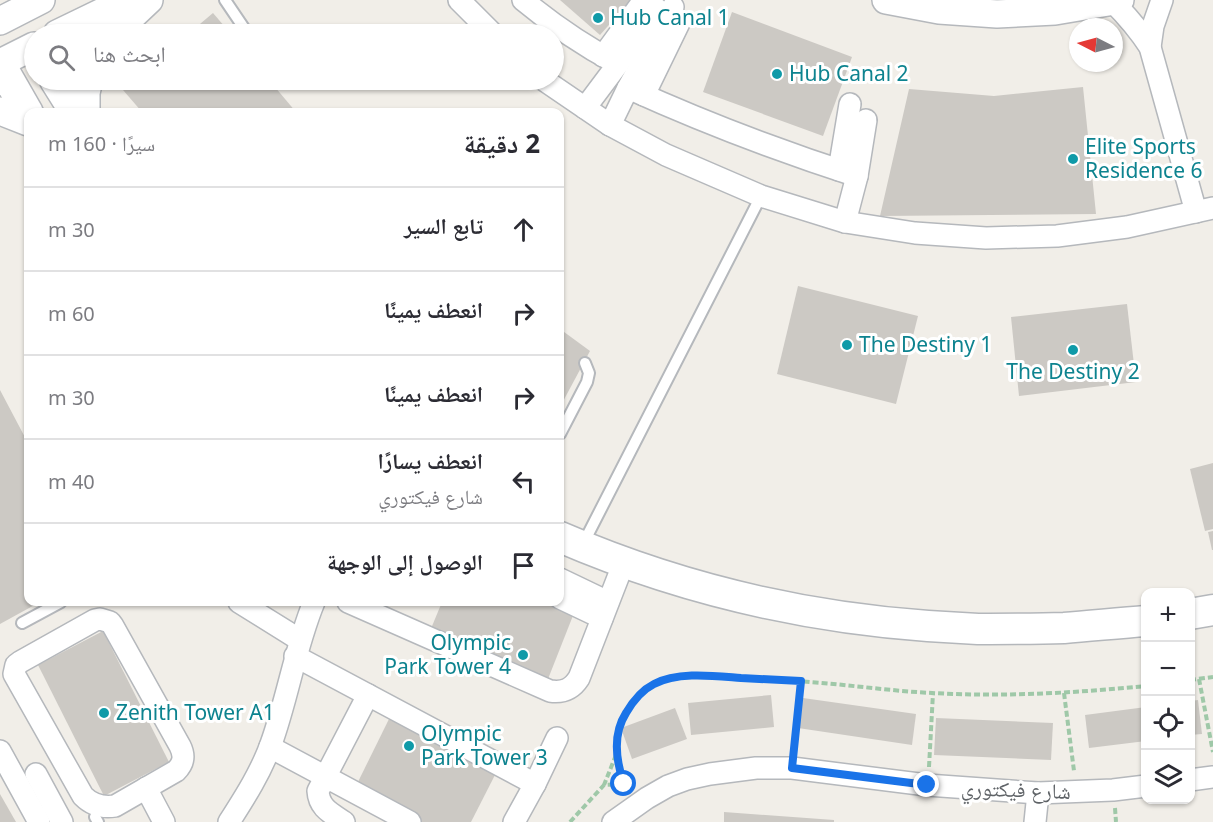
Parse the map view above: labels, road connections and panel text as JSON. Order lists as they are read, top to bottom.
{
  "streets": {
    "street": ["شارع فيكتوري"]
  },
  "places": [
    "Hub Canal 1",
    "Hub Canal 2",
    "Elite Sports Residence 6",
    "The Destiny 1",
    "The Destiny 2",
    "Olympic Park Tower 4",
    "Zenith Tower A1",
    "Olympic Park Tower 3"
  ],
  "north": "left",
  "page": {
    "search": "ابحث هنا",
    "heading": ["2 دقيقة", "سيرًا · 160 m"],
    "list": [
      ["تابع السير", "30 m"],
      ["انعطف يمينًا", "60 m"],
      ["انعطف يمينًا", "30 m"],
      ["انعطف يسارًا", "شارع فيكتوري", "40 m"],
      "الوصول إلى الوجهة"
    ],
    "map_buttons": ["+", "−"]
  }
}
